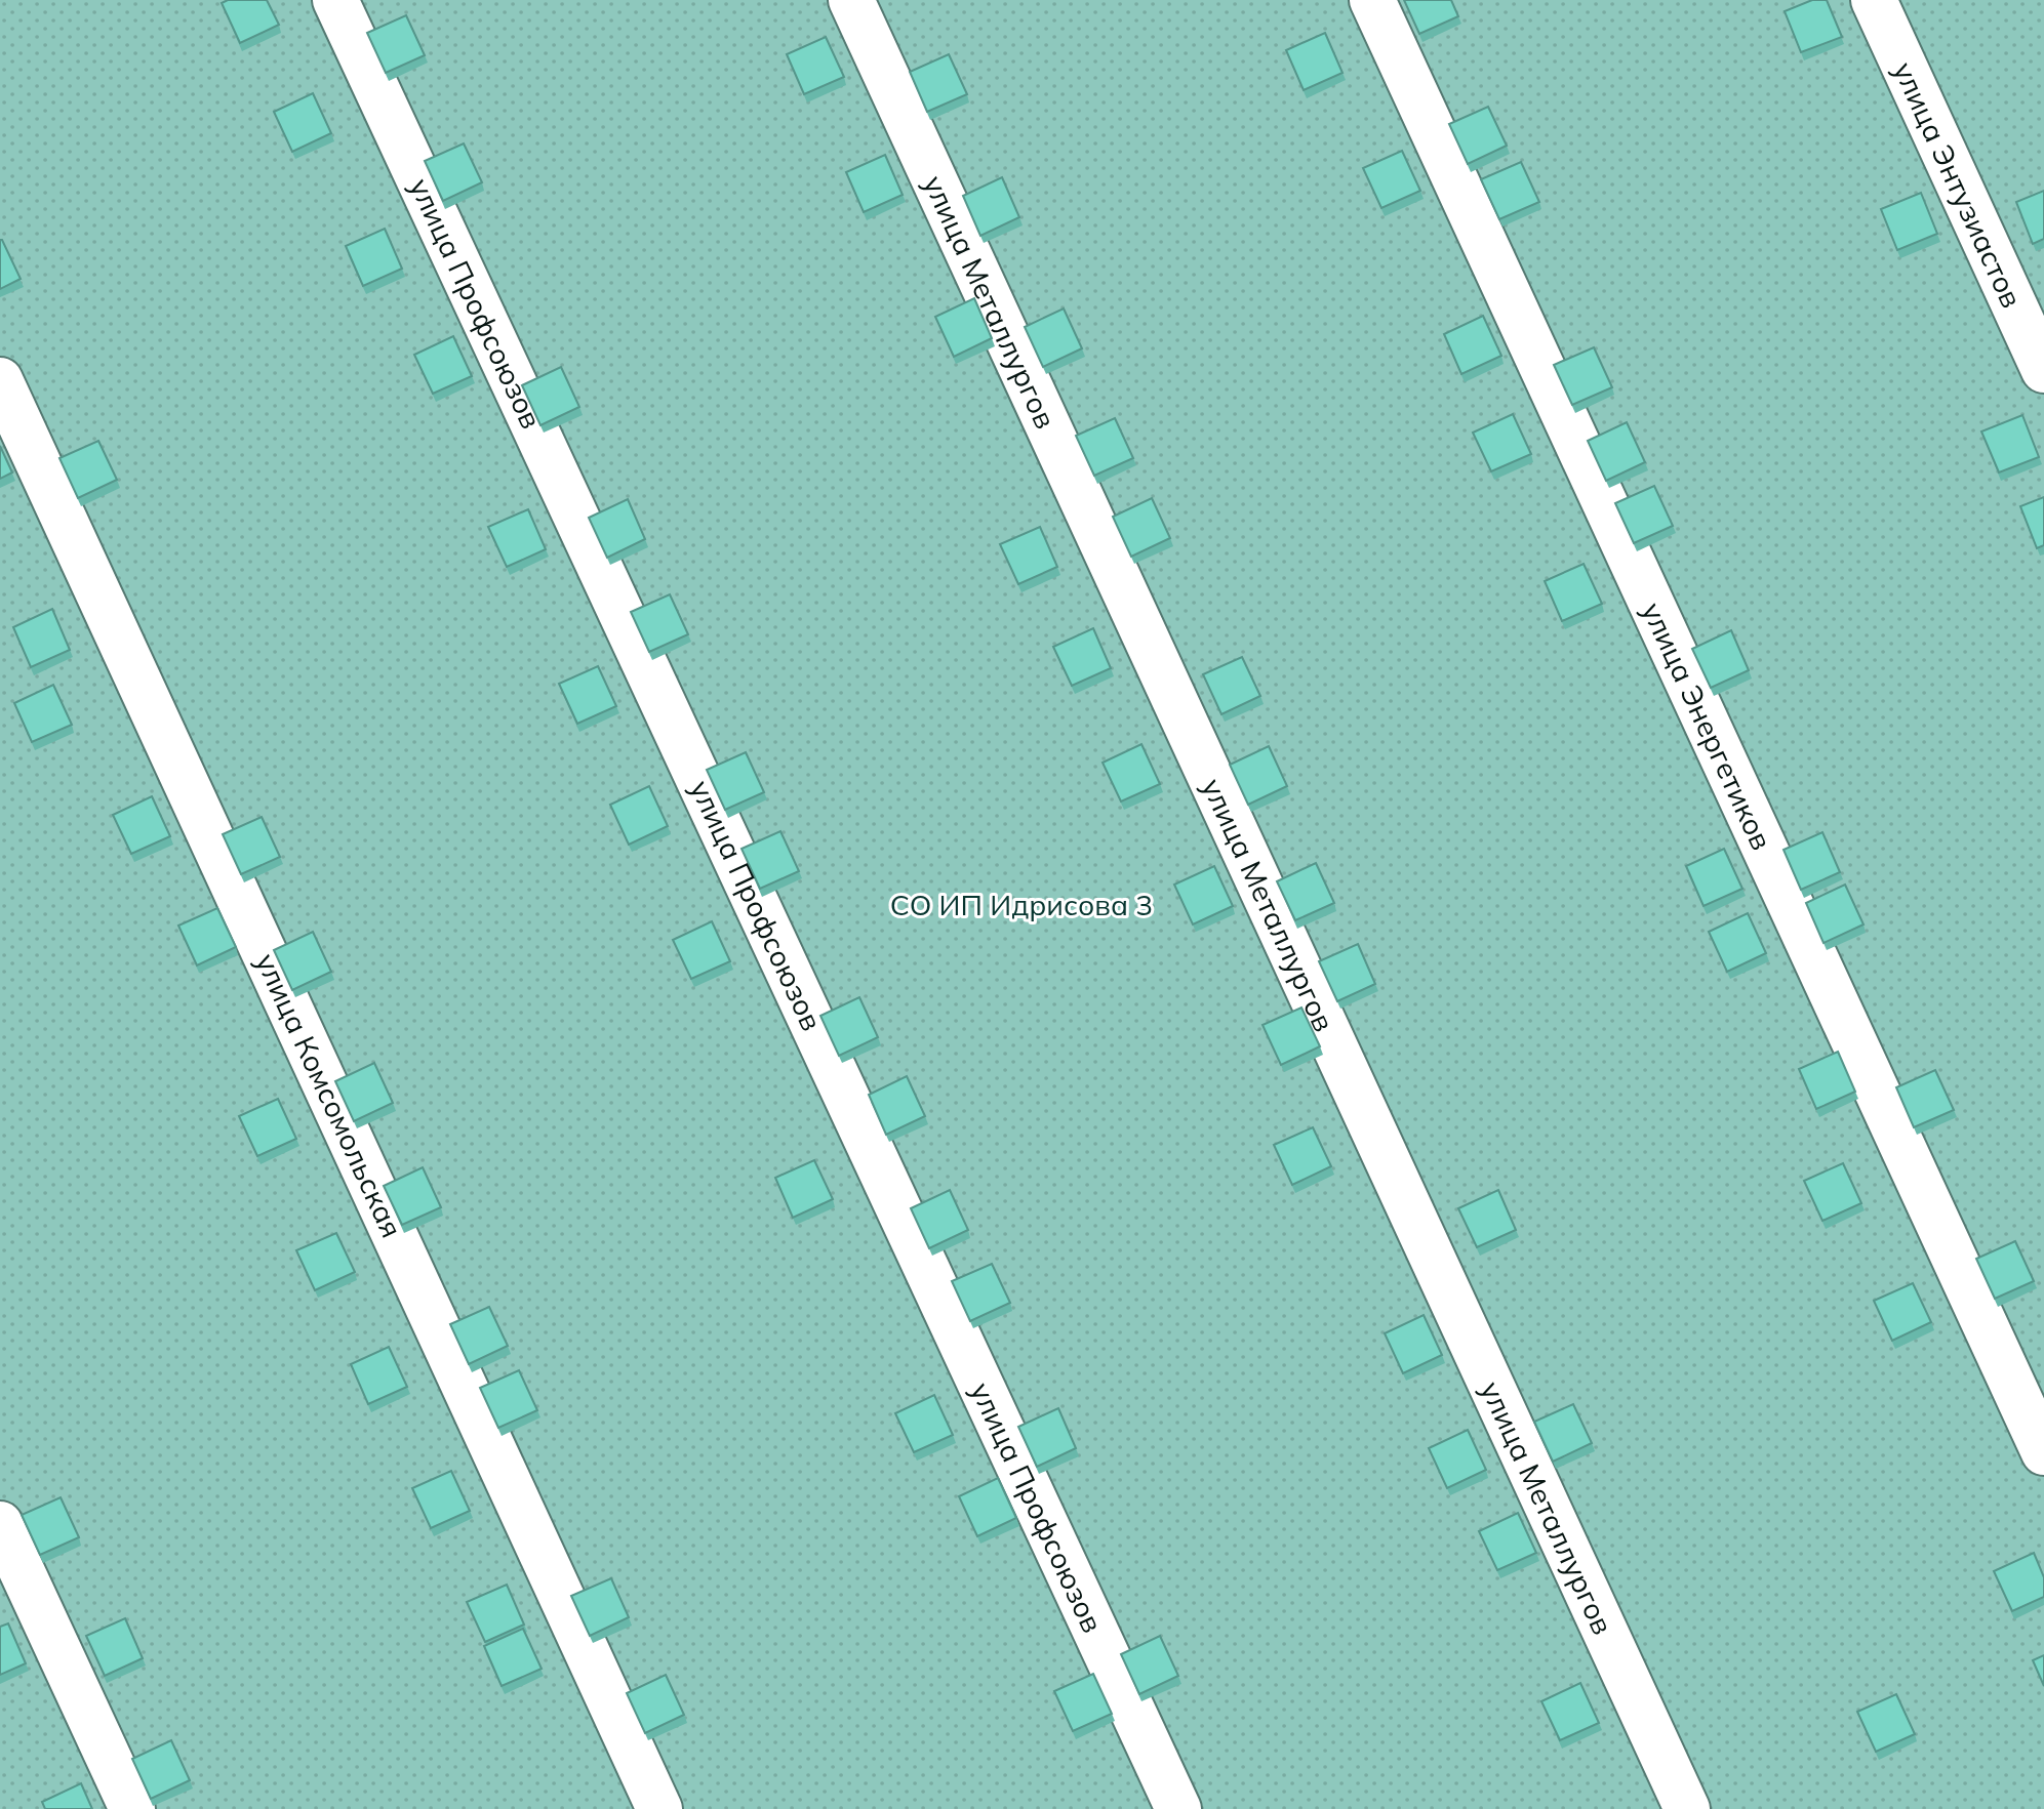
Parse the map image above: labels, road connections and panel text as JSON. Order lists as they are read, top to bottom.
{
  "streets": {
    "street": [
      "улица Энтузиастов",
      "улица Металлургов",
      "улица Профсоюзов",
      "улица Энергетиков",
      "улица Комсомольская"
    ]
  },
  "parks": ["СО ИП Идрисова 3"]
}
